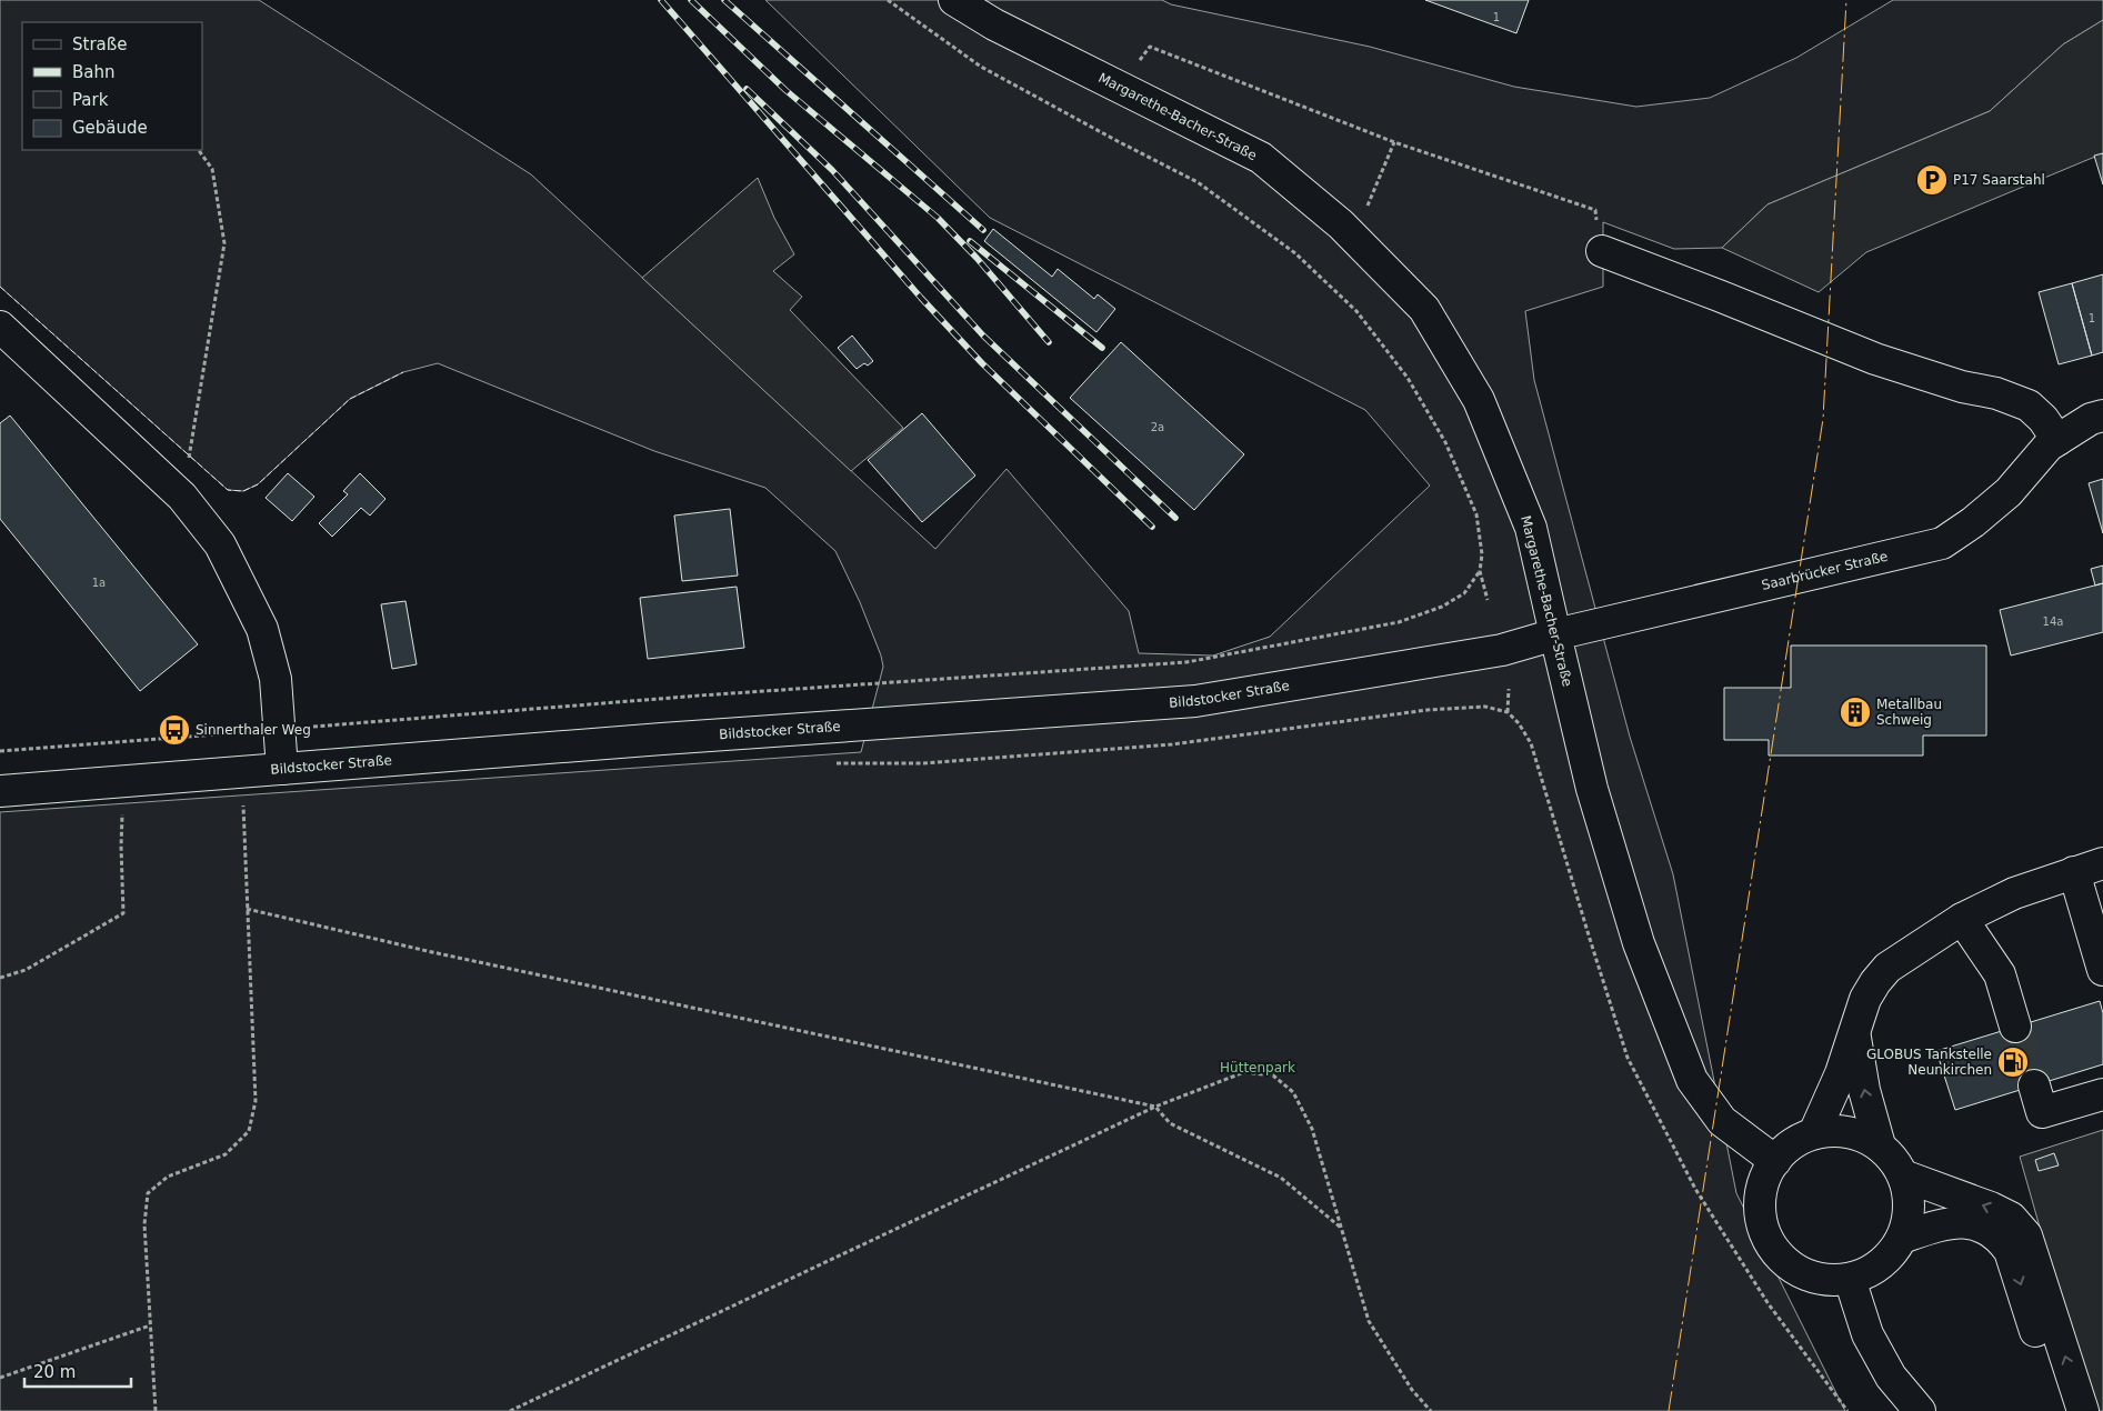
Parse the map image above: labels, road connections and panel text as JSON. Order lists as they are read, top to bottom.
{
  "streets": {
    "street": ["Margarethe-Bacher-Straße", "Saarbrücker Straße", "Bildstocker Straße"]
  },
  "crossings": [
    ["Margarethe-Bacher-Straße", "Saarbrücker Straße"],
    ["Margarethe-Bacher-Straße", "Bildstocker Straße"],
    ["Saarbrücker Straße", "Bildstocker Straße"]
  ],
  "parks": ["Hüttenpark"],
  "places": {
    "parking": ["P17 Saarstahl"],
    "building": ["Metallbau Schweig"],
    "bus stop": ["Sinnerthaler Weg"],
    "fuel station": ["GLOBUS Tankstelle Neunkirchen"]
  },
  "house_numbers": [
    "1",
    "1",
    "2a",
    "1a",
    "14a"
  ],
  "legend": [
    "Straße",
    "Bahn",
    "Park",
    "Gebäude"
  ],
  "scale_bar": "20 m"
}
